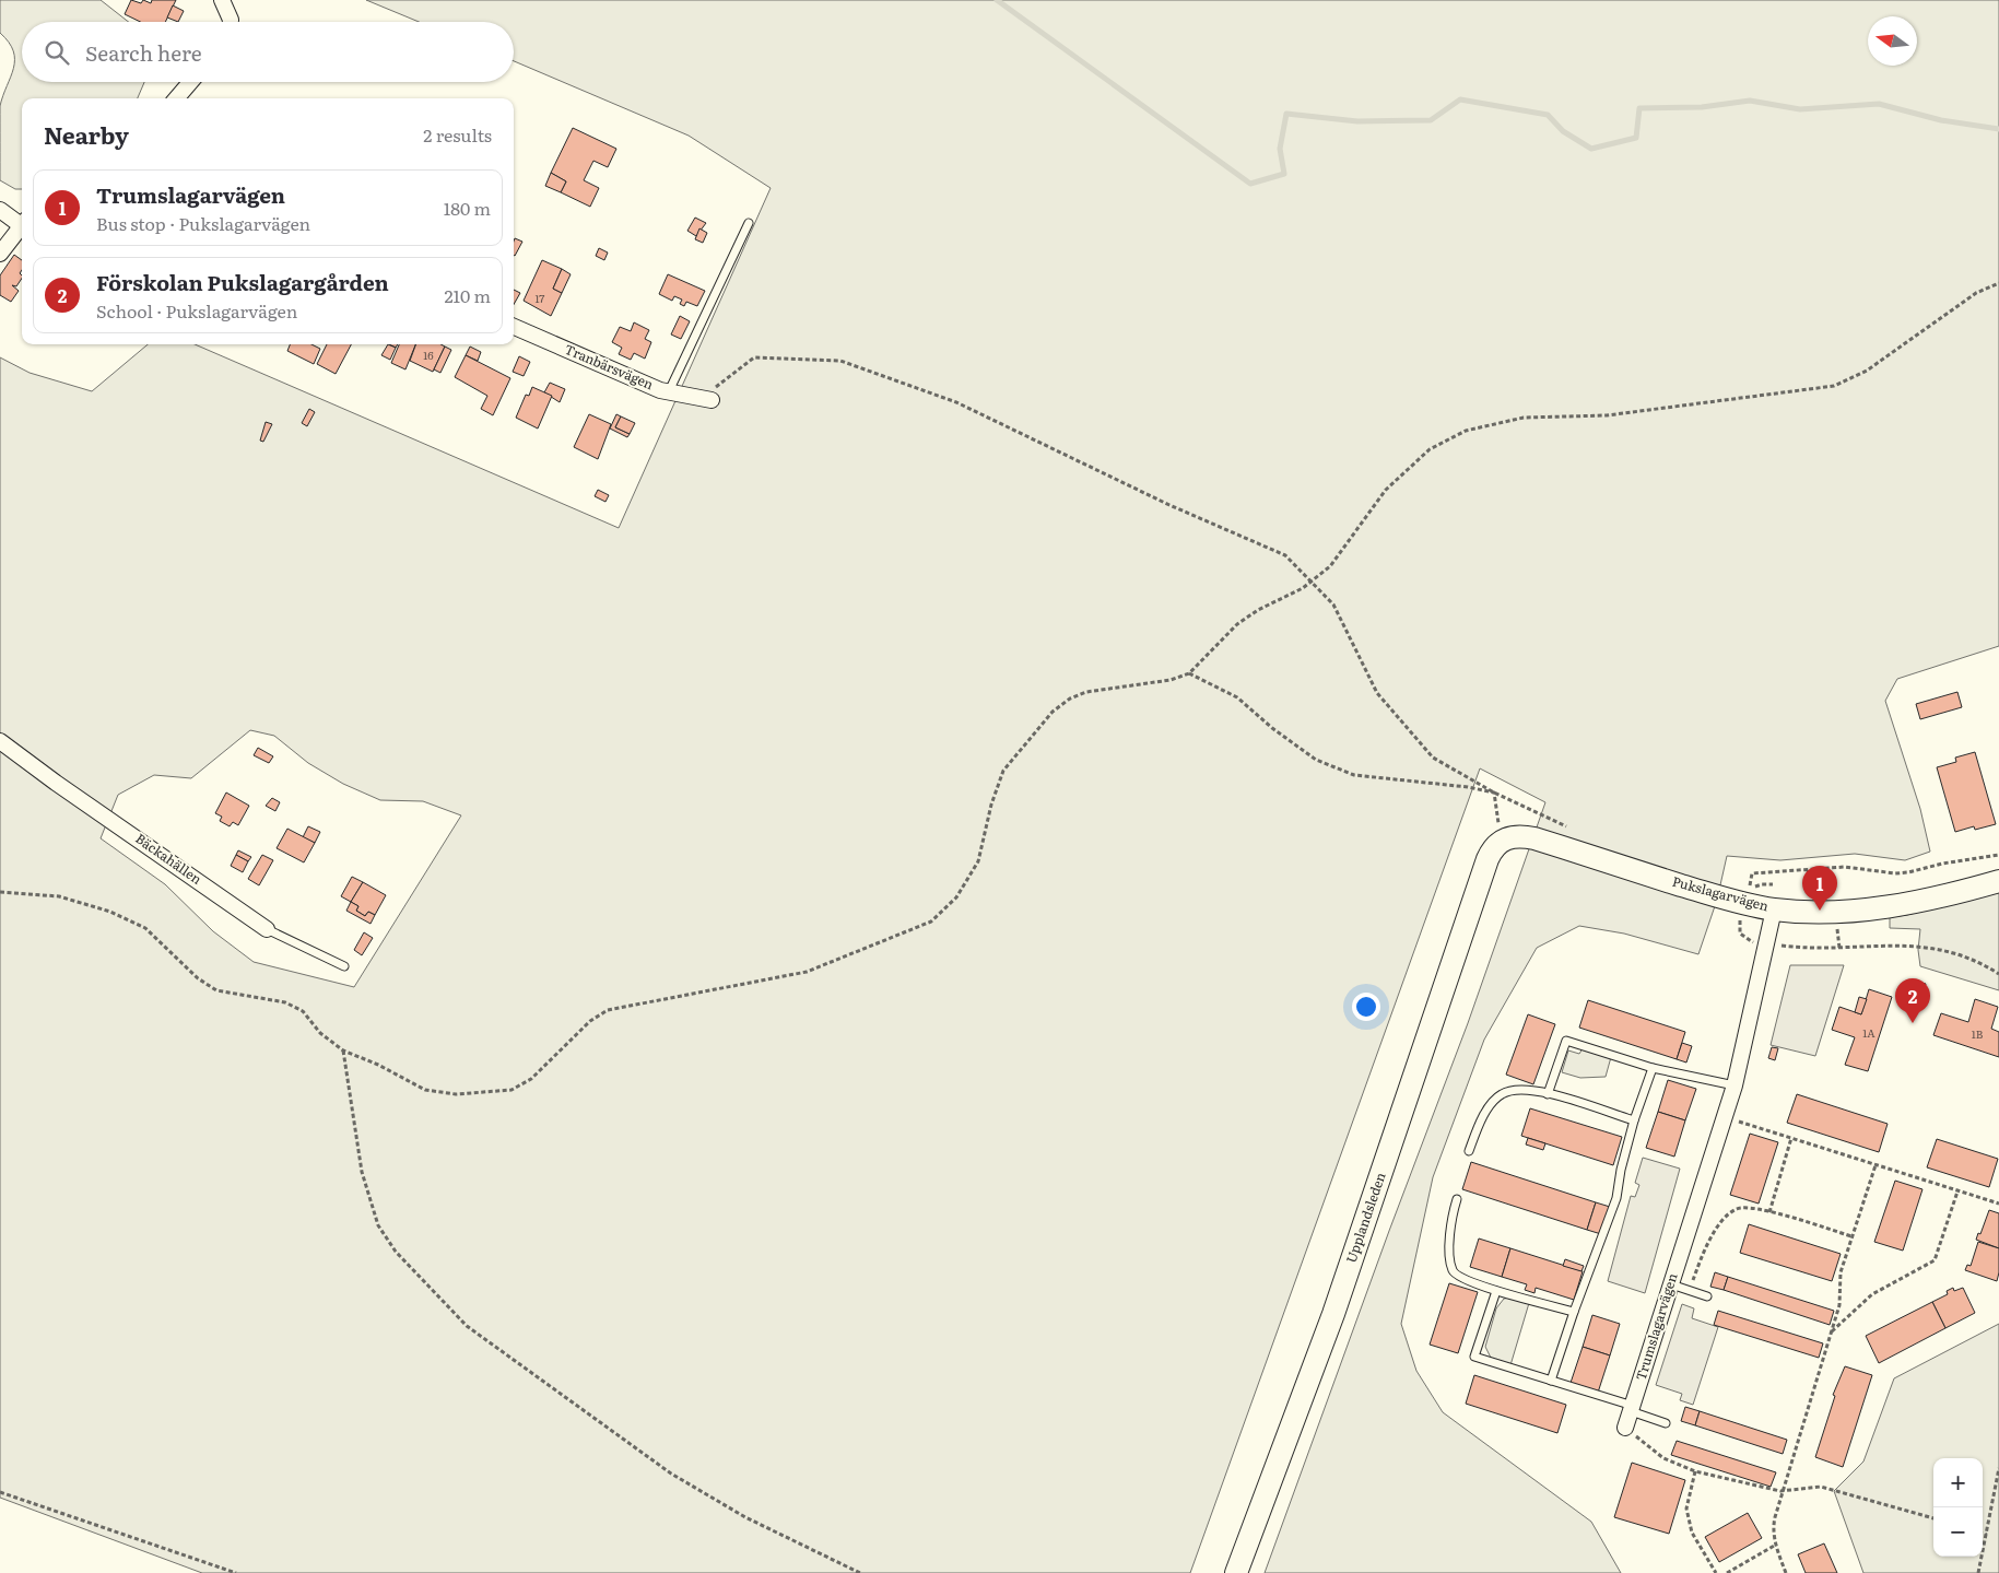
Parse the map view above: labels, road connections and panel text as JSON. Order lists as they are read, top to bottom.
{
  "streets": {
    "street": [
      "Tranbärsvägen",
      "Bäckahällen",
      "Pukslagarvägen",
      "Upplandsleden",
      "Trumslagarvägen"
    ]
  },
  "crossings": [
    ["Pukslagarvägen", "Upplandsleden"],
    ["Pukslagarvägen", "Trumslagarvägen"]
  ],
  "house_numbers": [
    "17",
    "16",
    "1A",
    "1B"
  ],
  "north": "left",
  "page": {
    "search": "Search here",
    "heading": ["Nearby", "2 results"],
    "list": [
      {
        "mark": "1",
        "name": "Trumslagarvägen",
        "note": "Bus stop · Pukslagarvägen",
        "value": "180 m"
      },
      {
        "mark": "2",
        "name": "Förskolan Pukslagargården",
        "note": "School · Pukslagarvägen",
        "value": "210 m"
      }
    ],
    "pins": ["1", "2"],
    "map_buttons": ["+", "−"]
  }
}
